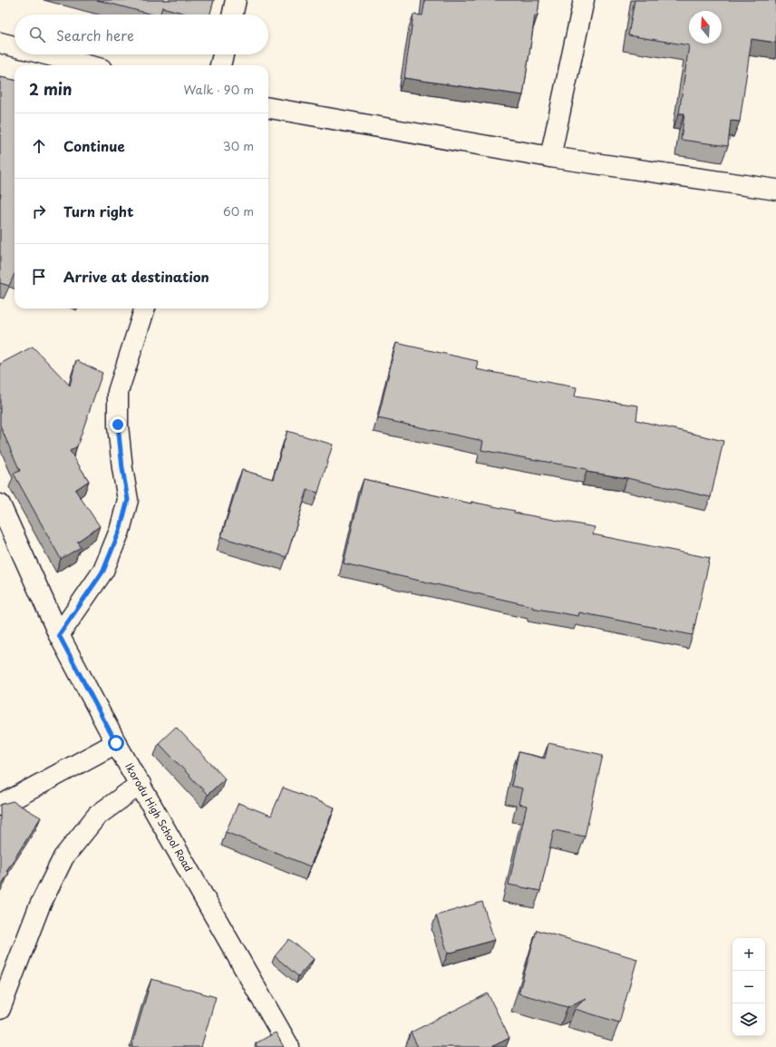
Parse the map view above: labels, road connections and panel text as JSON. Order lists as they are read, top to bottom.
{
  "streets": {
    "street": ["Ikorodu High School Road"]
  },
  "north": "top",
  "page": {
    "search": "Search here",
    "heading": ["2 min", "Walk · 90 m"],
    "list": [
      ["Continue", "30 m"],
      ["Turn right", "60 m"],
      "Arrive at destination"
    ],
    "map_buttons": ["+", "−"]
  }
}
